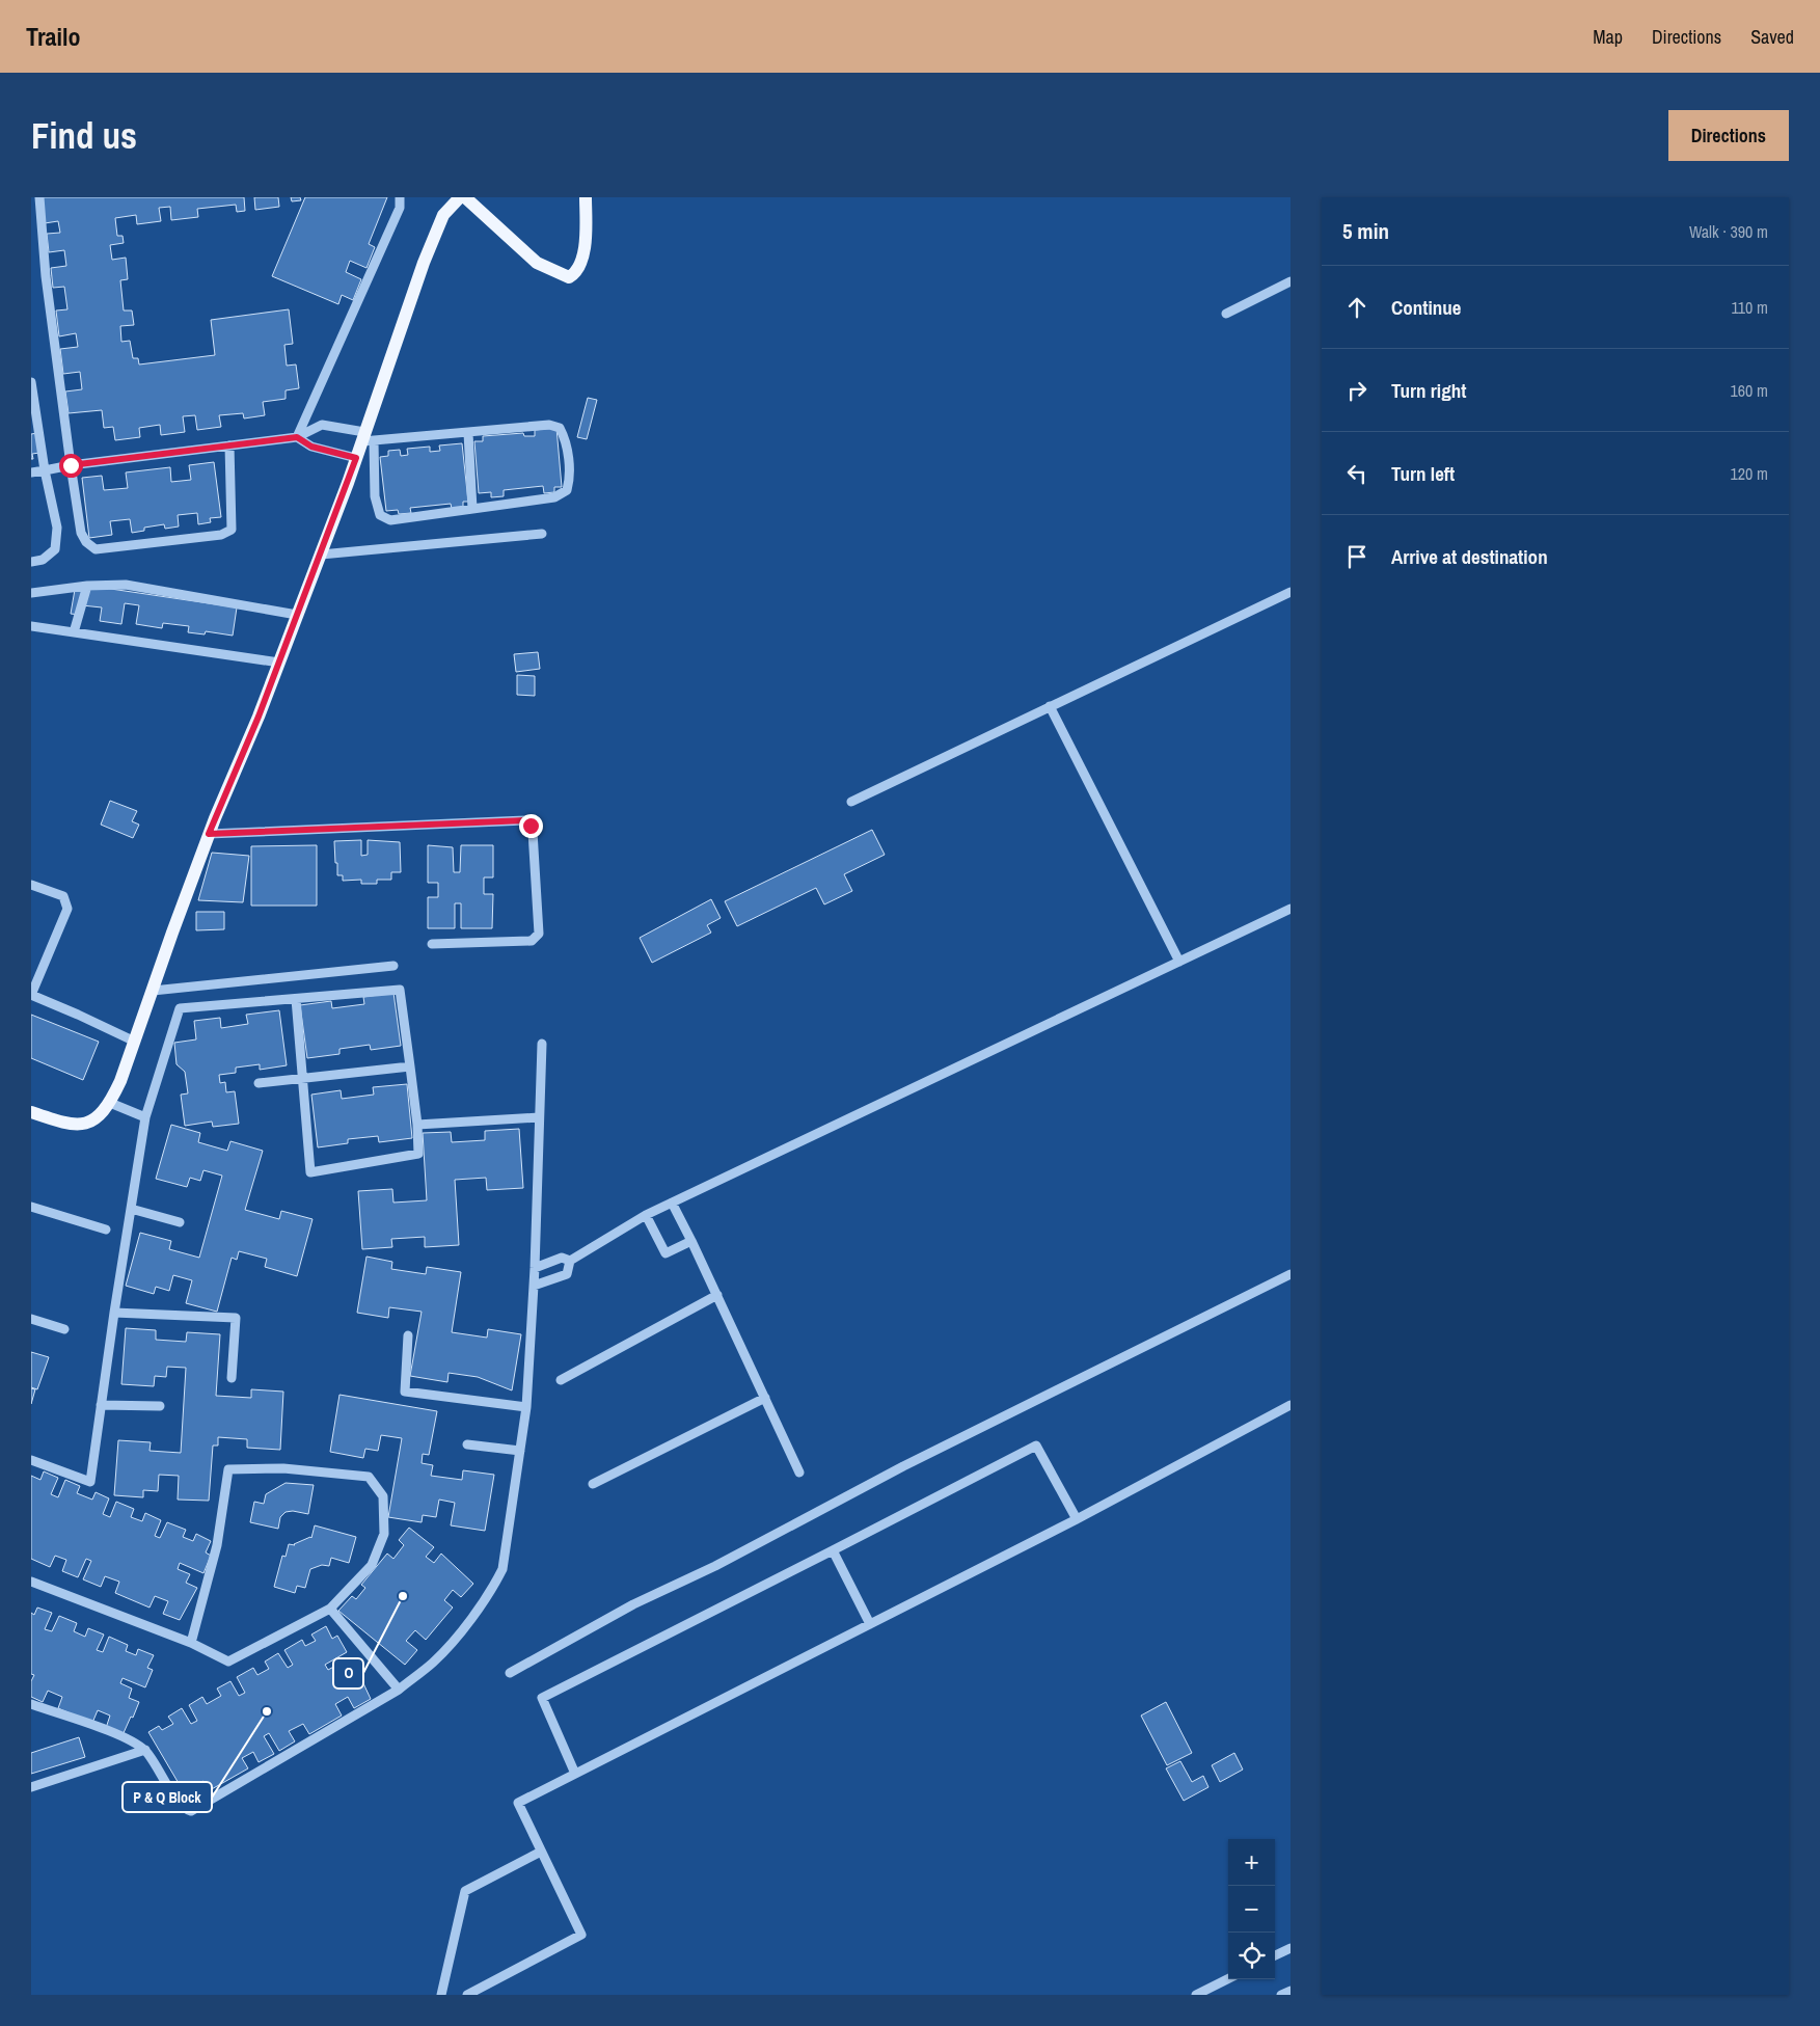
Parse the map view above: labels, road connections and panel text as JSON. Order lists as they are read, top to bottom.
{
  "places": ["O", "P & Q Block"],
  "page": {
    "header": "Trailo",
    "nav": ["Map", "Directions", "Saved"],
    "buttons": "Directions",
    "title": "Find us",
    "heading": ["5 min", "Walk · 390 m"],
    "list": [
      ["Continue", "110 m"],
      ["Turn right", "160 m"],
      ["Turn left", "120 m"],
      "Arrive at destination"
    ],
    "map_buttons": ["+", "−"]
  }
}
